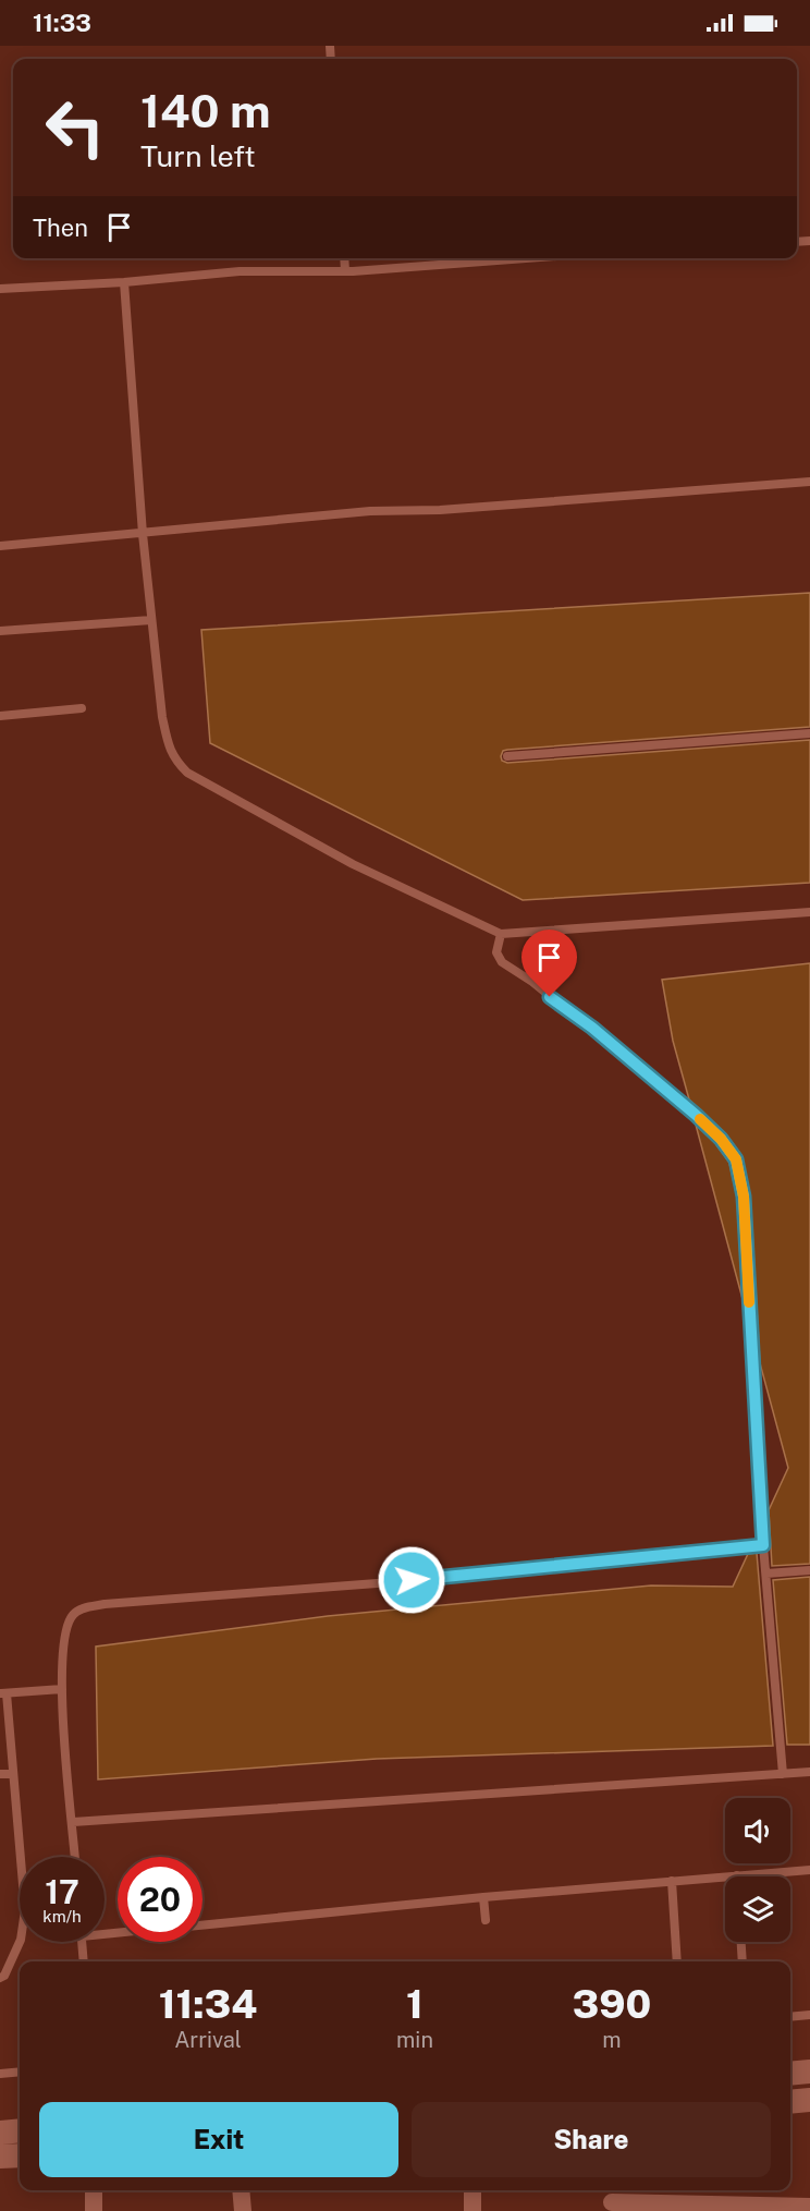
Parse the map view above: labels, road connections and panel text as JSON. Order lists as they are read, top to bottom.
{
  "page": {
    "status": "11:33",
    "turn": ["140 m", "Turn left"],
    "then": "Then",
    "speed": "17 km/h",
    "limit": "20",
    "eta": [
      "11:34",
      "Arrival",
      "1",
      "min",
      "390",
      "m"
    ],
    "buttons": ["Exit", "Share"]
  }
}
